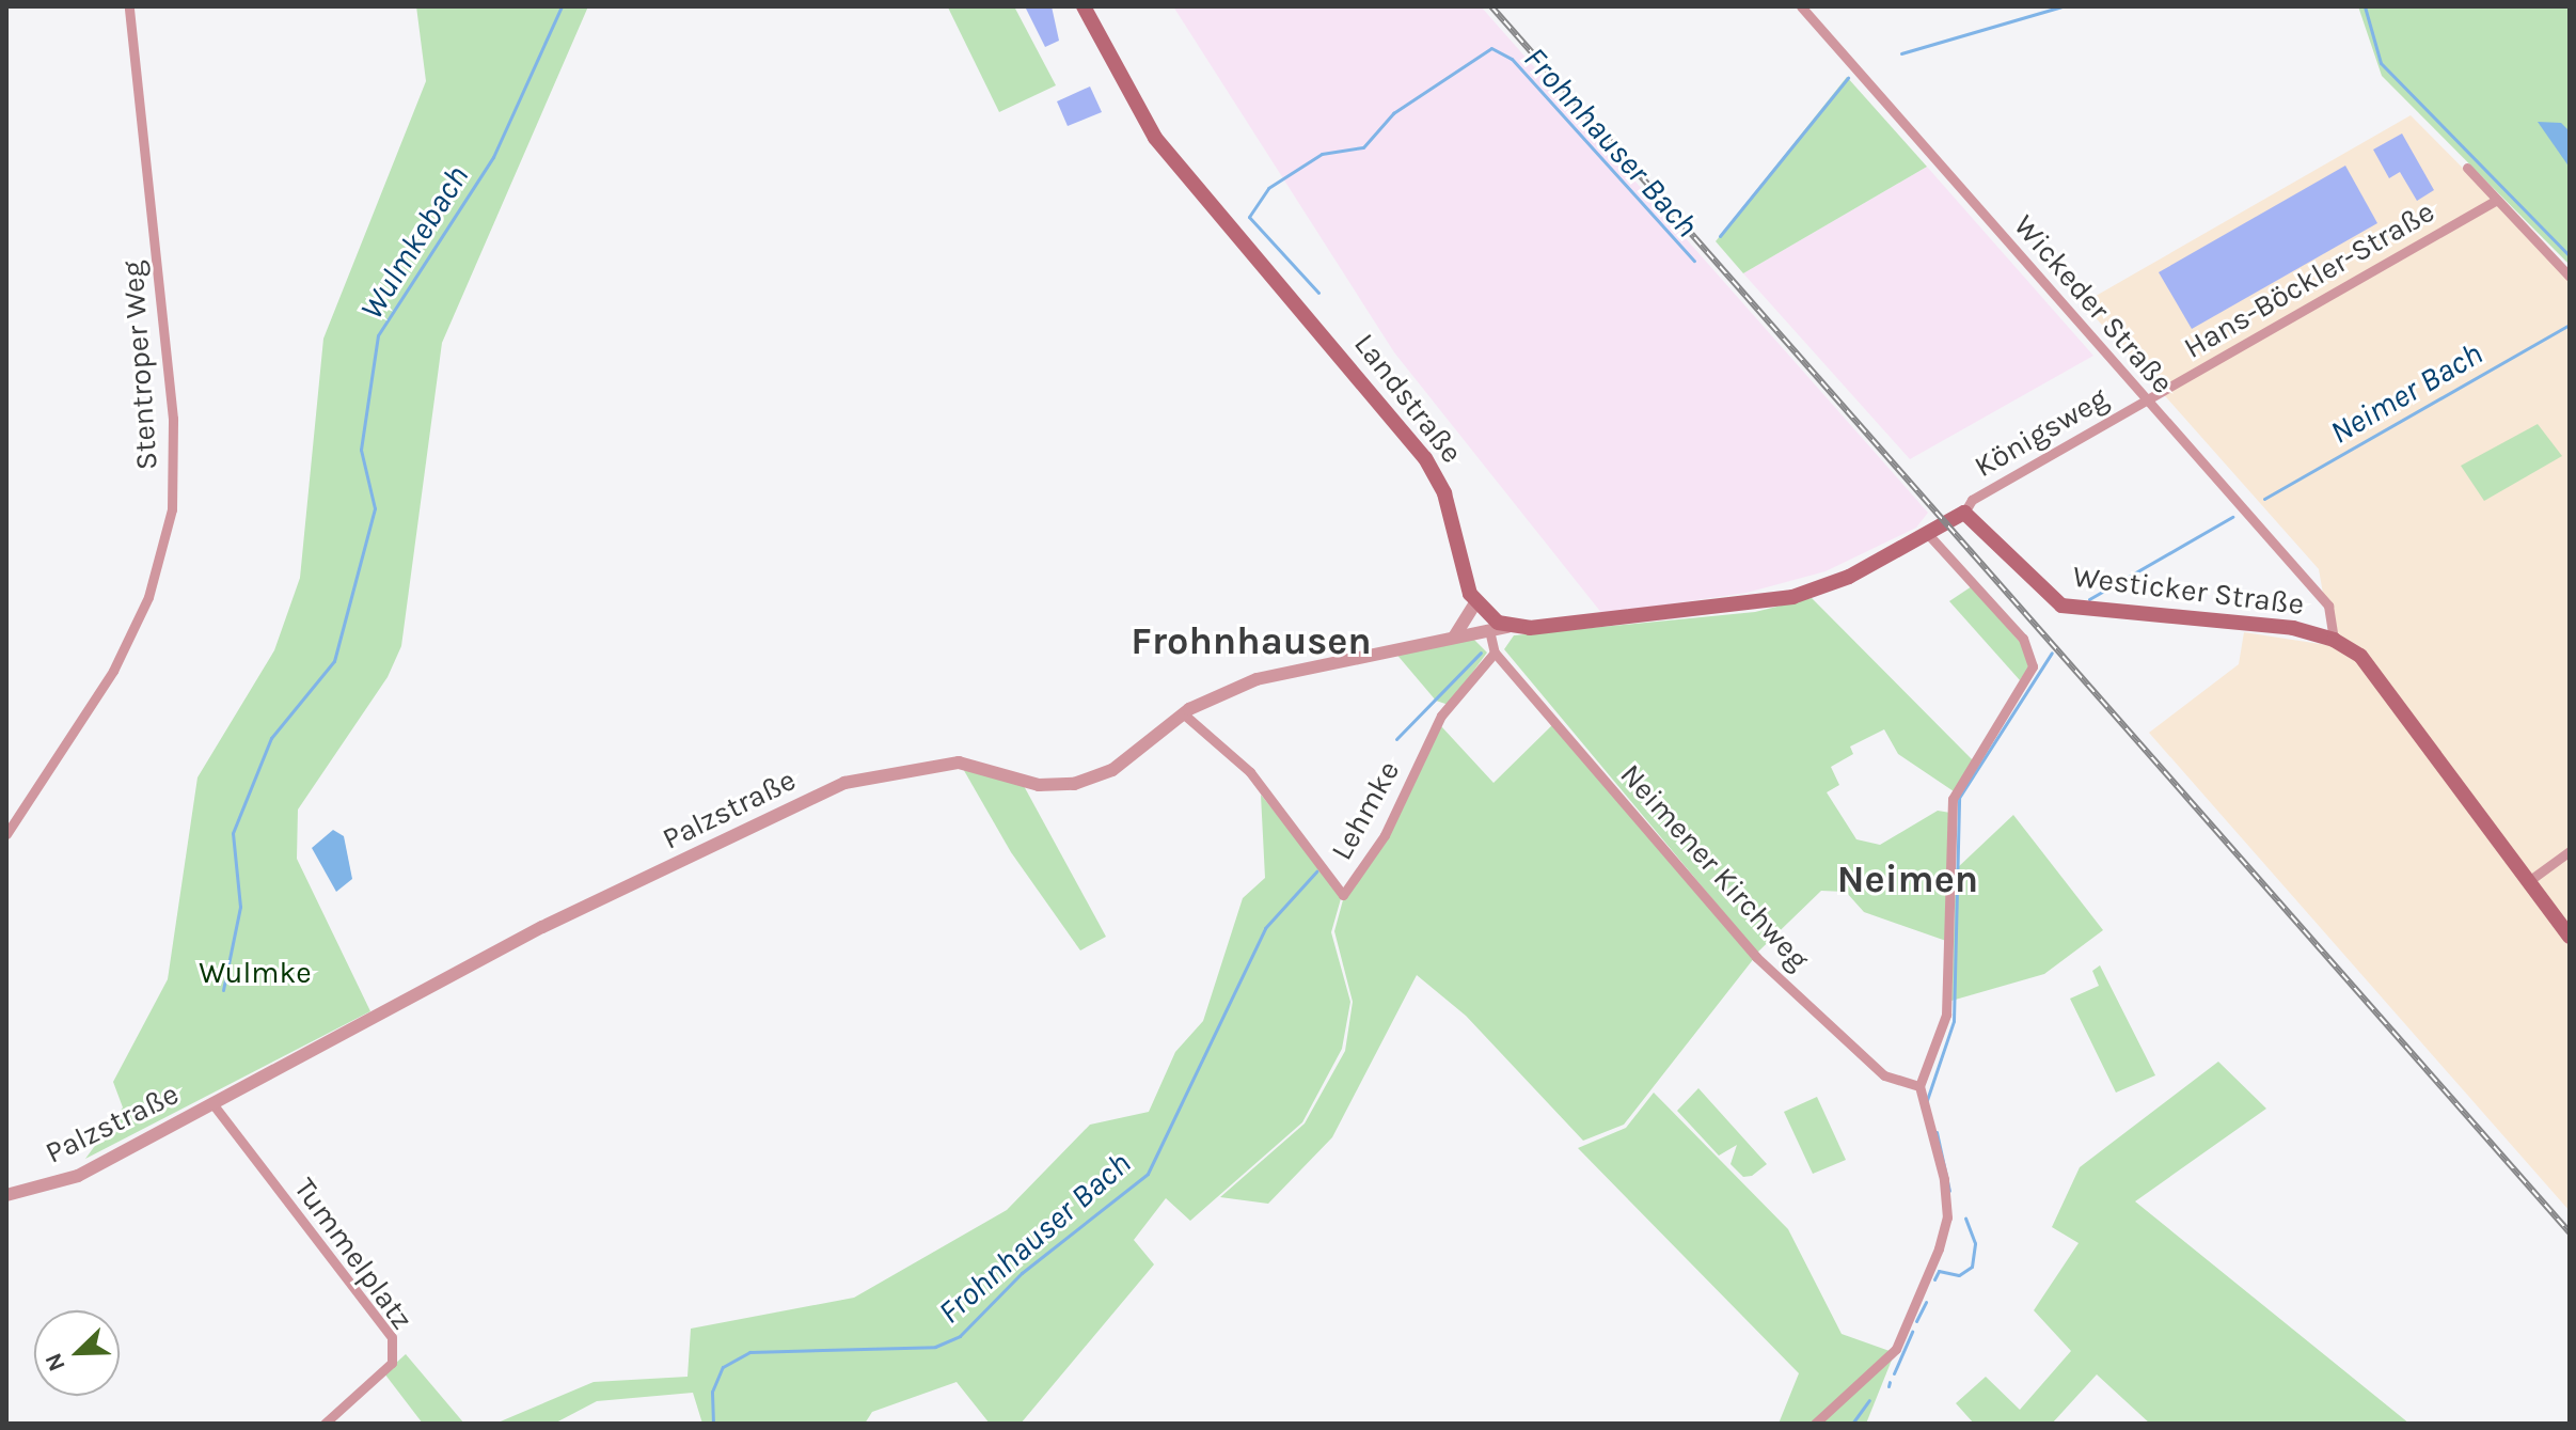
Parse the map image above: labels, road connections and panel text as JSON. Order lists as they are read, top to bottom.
{
  "streets": {
    "main road": ["Landstraße", "Westicker Straße"],
    "street": [
      "Hans-Böckler-Straße",
      "Wickeder Straße",
      "Stentroper Weg",
      "Königsweg",
      "Palzstraße",
      "Lehmke",
      "Neimener Kirchweg",
      "Tummelplatz"
    ]
  },
  "crossings": [
    ["Hans-Böckler-Straße", "Wickeder Straße"],
    ["Hans-Böckler-Straße", "Königsweg"],
    ["Wickeder Straße", "Königsweg"],
    ["Wickeder Straße", "Westicker Straße"],
    ["Königsweg", "Westicker Straße"],
    ["Palzstraße", "Lehmke"],
    ["Palzstraße", "Tummelplatz"],
    ["Lehmke", "Neimener Kirchweg"]
  ],
  "districts": ["Frohnhausen", "Neimen"],
  "water": ["Frohnhauser Bach", "Wulmkebach", "Neimer Bach"],
  "parks": ["Wulmke"],
  "north": "bottom left"
}
